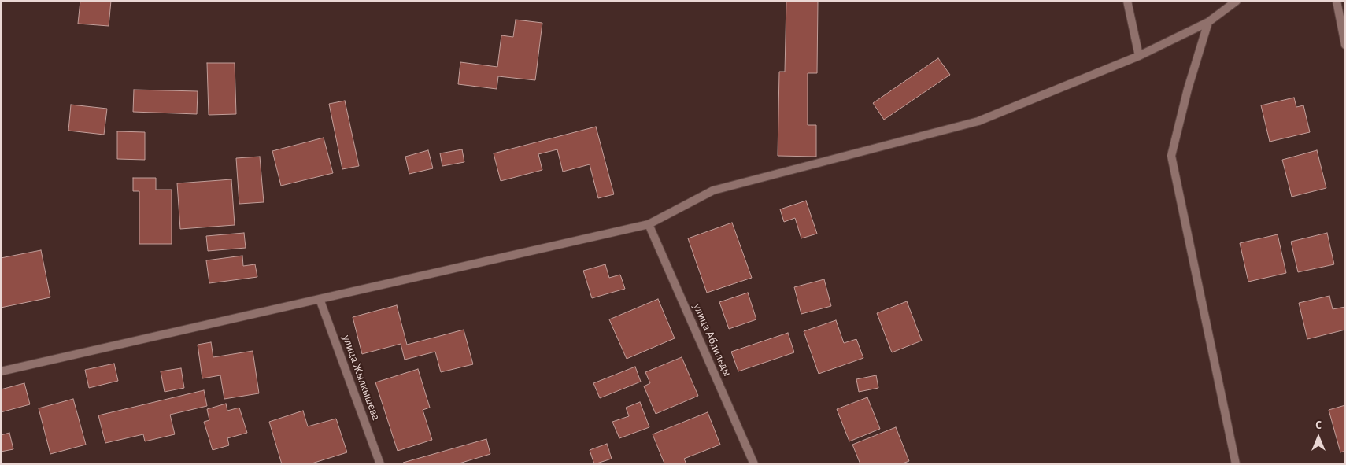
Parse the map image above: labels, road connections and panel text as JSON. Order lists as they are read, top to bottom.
{
  "streets": {
    "street": ["улица Абдильды", "улица Жылкышева"]
  },
  "north": "top"
}
